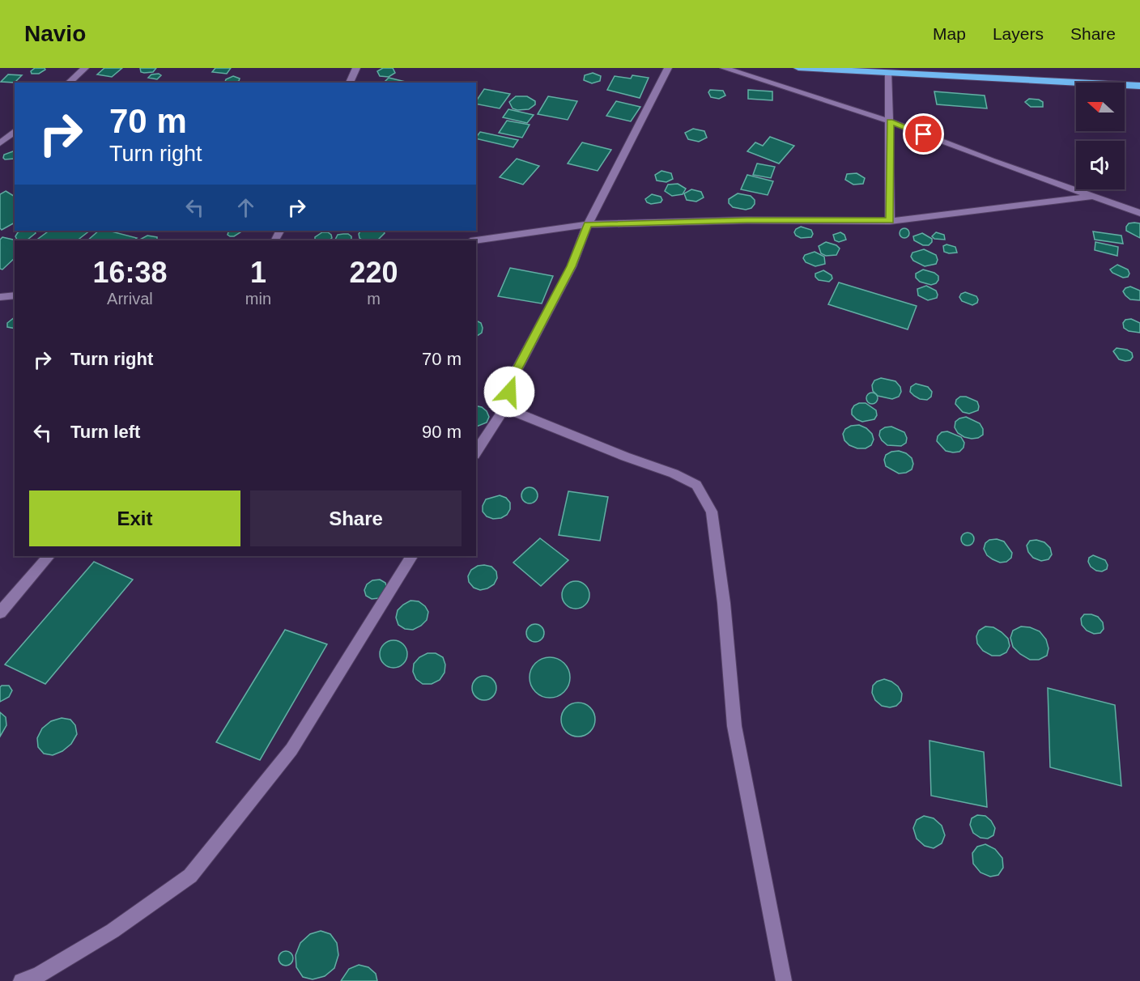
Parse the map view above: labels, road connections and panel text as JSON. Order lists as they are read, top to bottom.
{
  "north": "left",
  "page": {
    "header": "Navio",
    "nav": ["Map", "Layers", "Share"],
    "turn": ["70 m", "Turn right"],
    "eta": [
      "16:38",
      "Arrival",
      "1",
      "min",
      "220",
      "m"
    ],
    "list": [
      {
        "name": "Turn right",
        "value": "70 m"
      },
      {
        "name": "Turn left",
        "value": "90 m"
      }
    ],
    "buttons": ["Exit", "Share"]
  }
}
